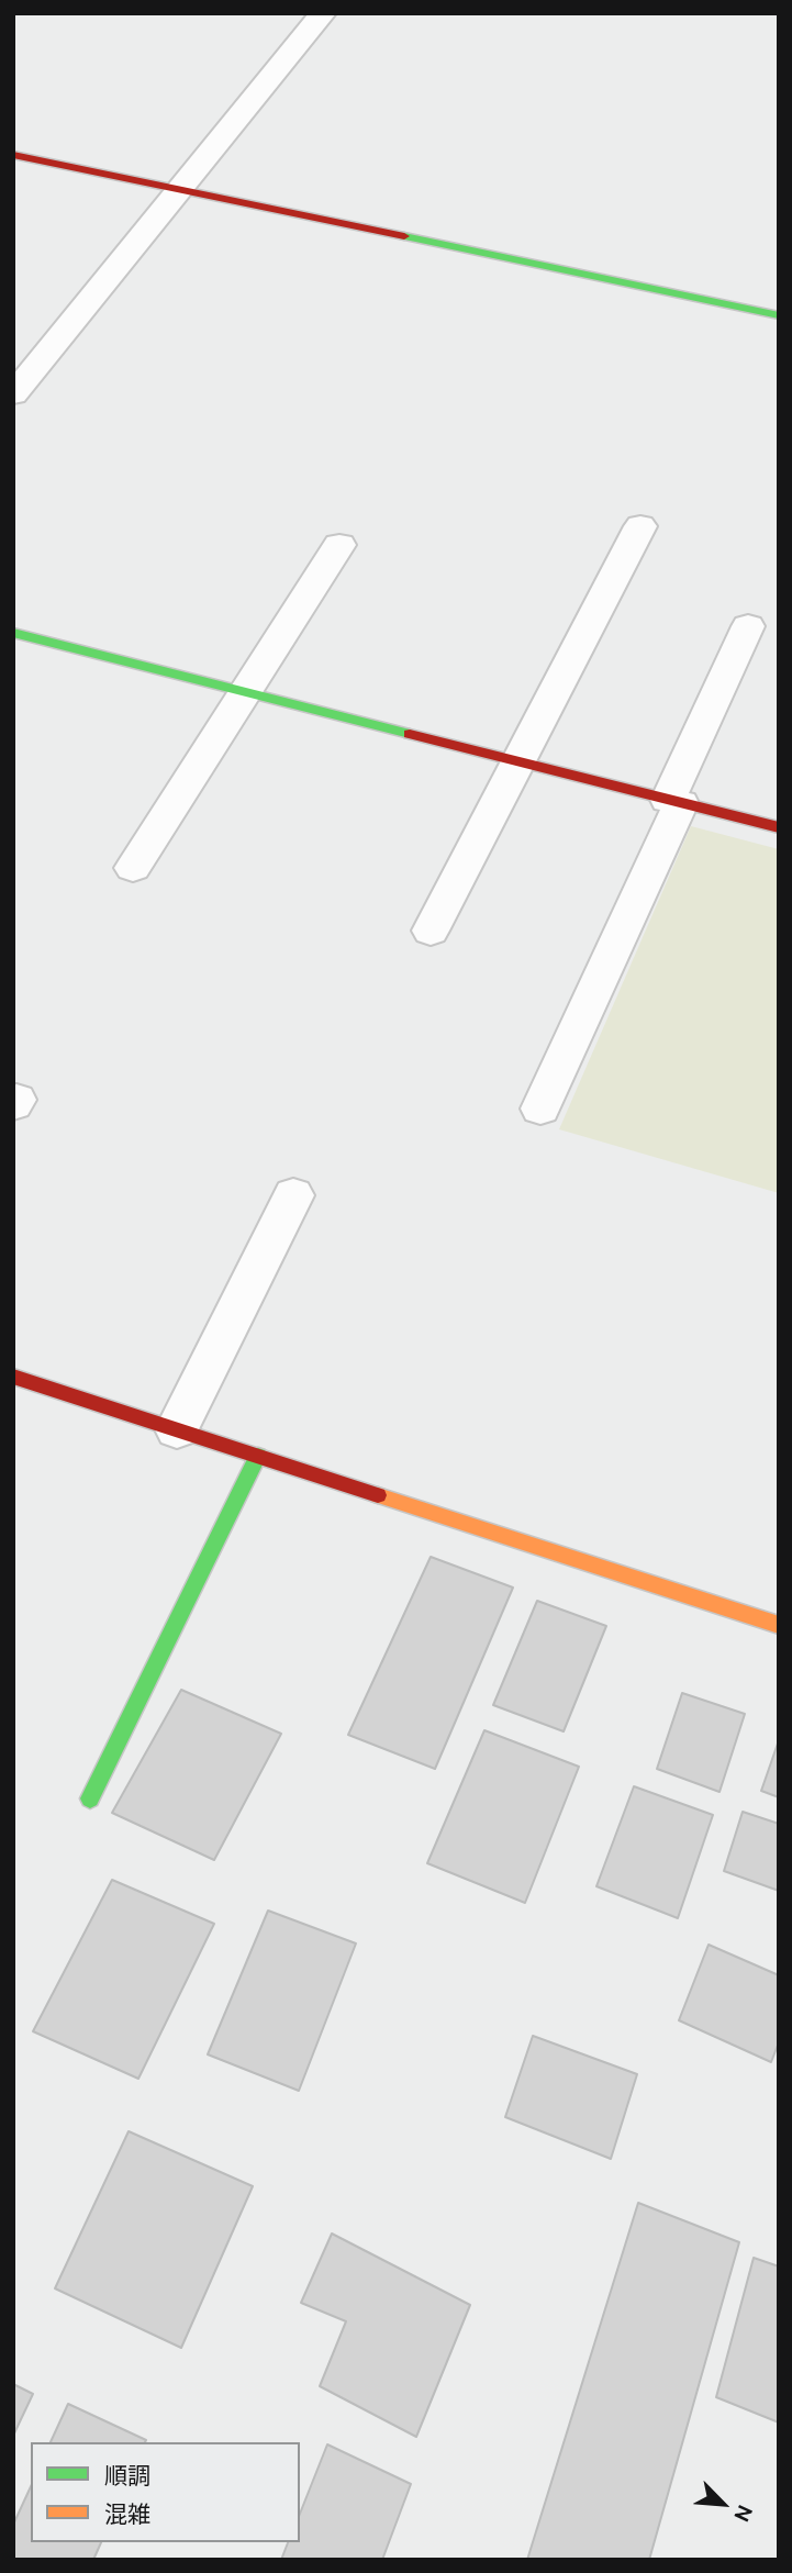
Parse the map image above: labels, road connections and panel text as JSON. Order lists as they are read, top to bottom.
{
  "legend": ["順調", "混雑"],
  "north": "bottom right"
}
